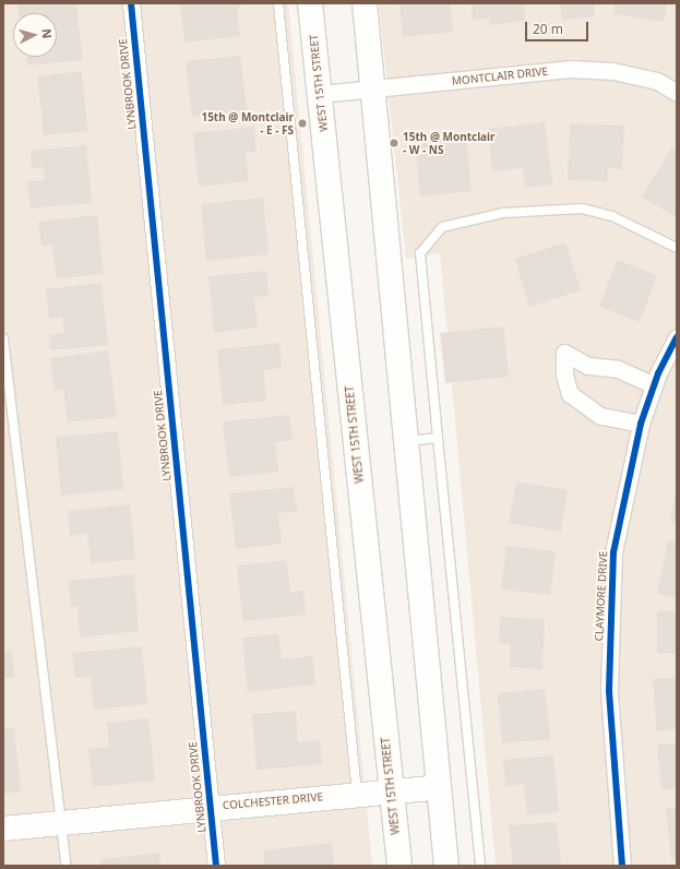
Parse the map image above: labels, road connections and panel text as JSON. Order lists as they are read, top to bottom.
{
  "streets": {
    "main road": ["WEST 15TH STREET", "COLCHESTER DRIVE"],
    "street": ["MONTCLAIR DRIVE", "LYNBROOK DRIVE", "CLAYMORE DRIVE"]
  },
  "crossings": [
    ["MONTCLAIR DRIVE", "WEST 15TH STREET"],
    ["WEST 15TH STREET", "COLCHESTER DRIVE"],
    ["LYNBROOK DRIVE", "COLCHESTER DRIVE"]
  ],
  "places": ["15th @ Montclair - E - FS", "15th @ Montclair - W - NS"],
  "scale_bar": "20 m",
  "north": "right"
}
